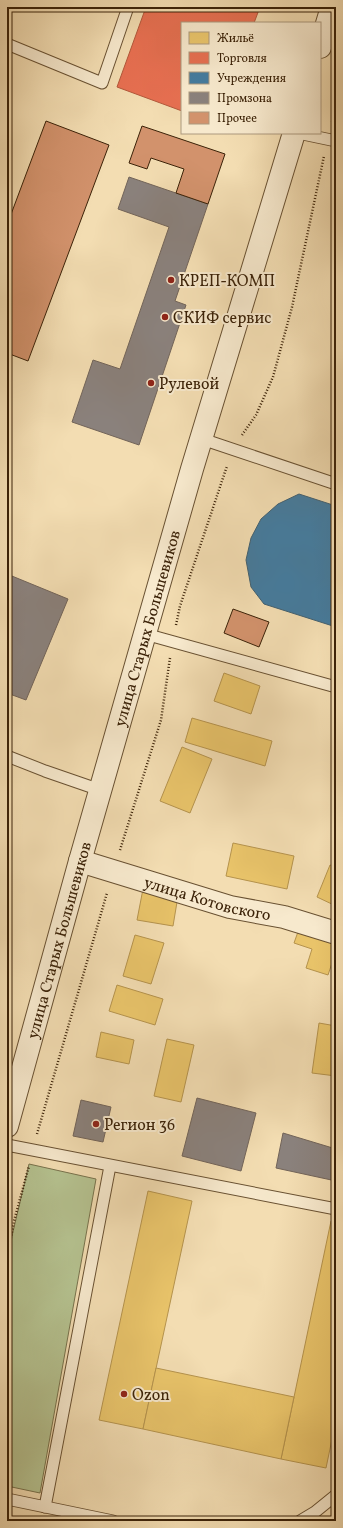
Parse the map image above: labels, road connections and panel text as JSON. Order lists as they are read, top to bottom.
{
  "streets": {
    "street": ["улица Старых Большевиков", "улица Котовского"]
  },
  "crossings": [
    ["улица Старых Большевиков", "улица Котовского"]
  ],
  "places": [
    "КРЕП-КОМП",
    "СКИФ сервис",
    "Рулевой",
    "Регион 36",
    "Ozon"
  ],
  "legend": [
    "Жильё",
    "Торговля",
    "Учреждения",
    "Промзона",
    "Прочее"
  ]
}
